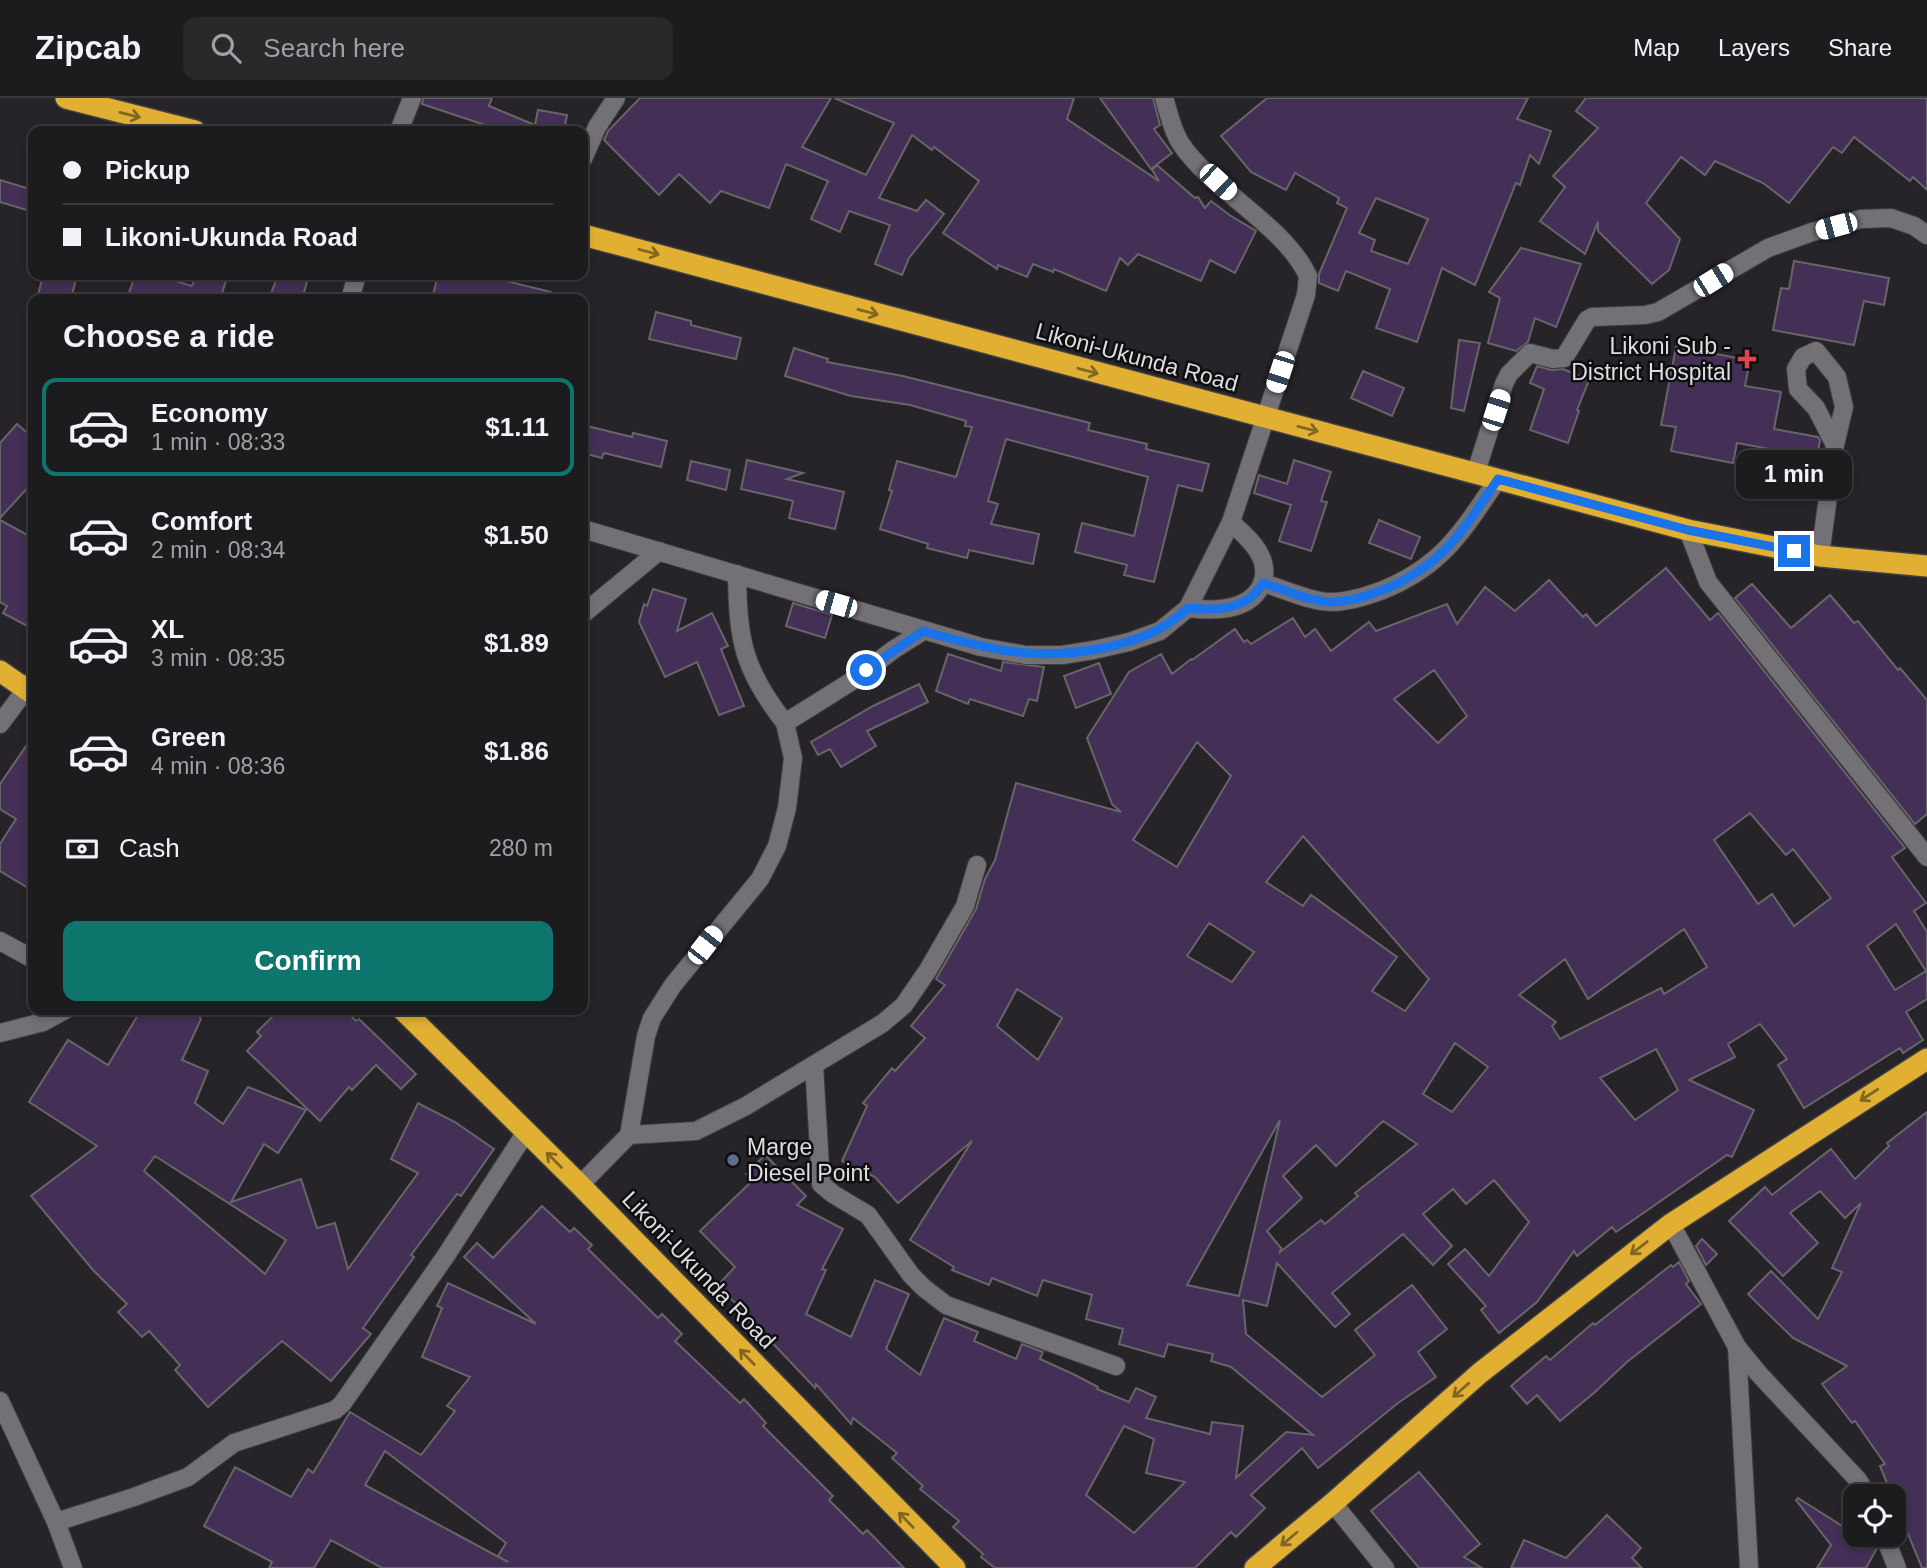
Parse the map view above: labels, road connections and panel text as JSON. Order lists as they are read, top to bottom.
{
  "streets": {
    "highway": ["Likoni-Ukunda Road"]
  },
  "places": {
    "health": ["Likoni Sub - District Hospital"],
    "other": ["Marge Diesel Point"]
  },
  "page": {
    "header": "Zipcab",
    "search": "Search here",
    "nav": ["Map", "Layers", "Share"],
    "banner": ["Pickup", "Likoni-Ukunda Road"],
    "heading": "Choose a ride",
    "list": [
      {
        "name": "Economy",
        "note": "1 min · 08:33",
        "value": "$1.11"
      },
      {
        "name": "Comfort",
        "note": "2 min · 08:34",
        "value": "$1.50"
      },
      {
        "name": "XL",
        "note": "3 min · 08:35",
        "value": "$1.89"
      },
      {
        "name": "Green",
        "note": "4 min · 08:36",
        "value": "$1.86"
      }
    ],
    "bubble": "1 min",
    "pay": ["Cash", "280 m"],
    "buttons": "Confirm"
  }
}
